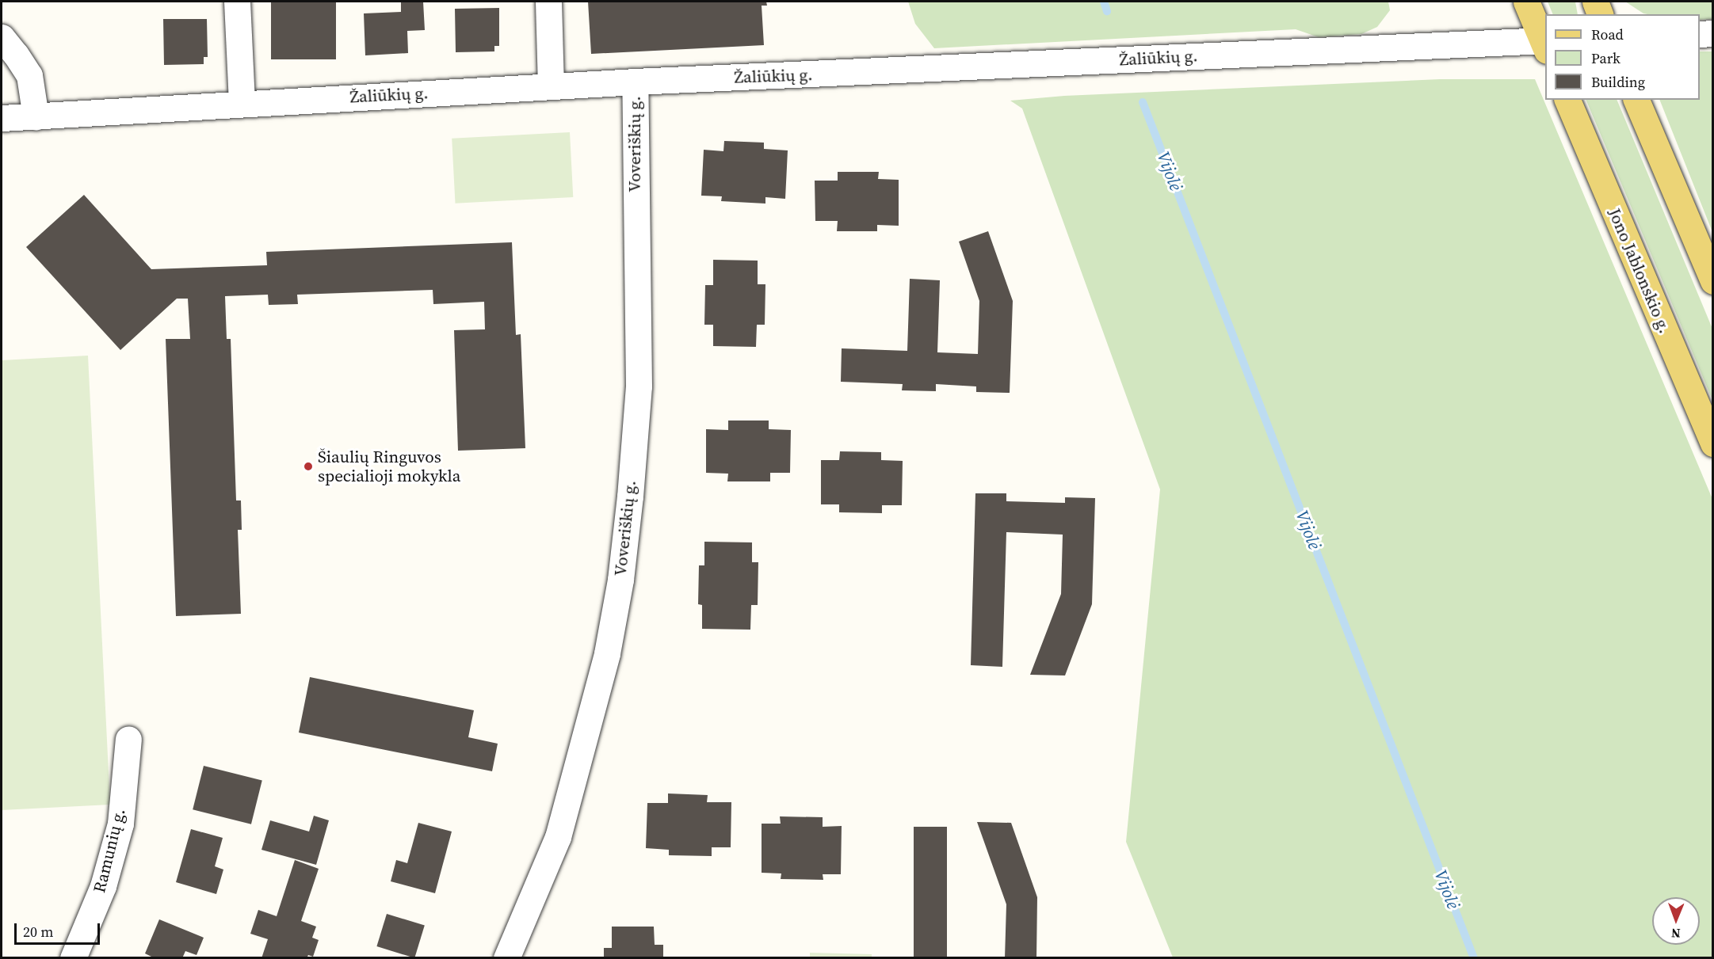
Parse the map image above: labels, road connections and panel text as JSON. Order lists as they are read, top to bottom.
{
  "streets": {
    "main road": ["Jono Jablonskio g."],
    "street": ["Žaliūkių g.", "Voveriškių g.", "Ramunių g."]
  },
  "crossings": [
    ["Žaliūkių g.", "Voveriškių g."]
  ],
  "water": ["Vijolė"],
  "places": ["Šiaulių Ringuvos specialioji mokykla"],
  "legend": ["Road", "Park", "Building"],
  "scale_bar": "20 m",
  "north": "bottom"
}
